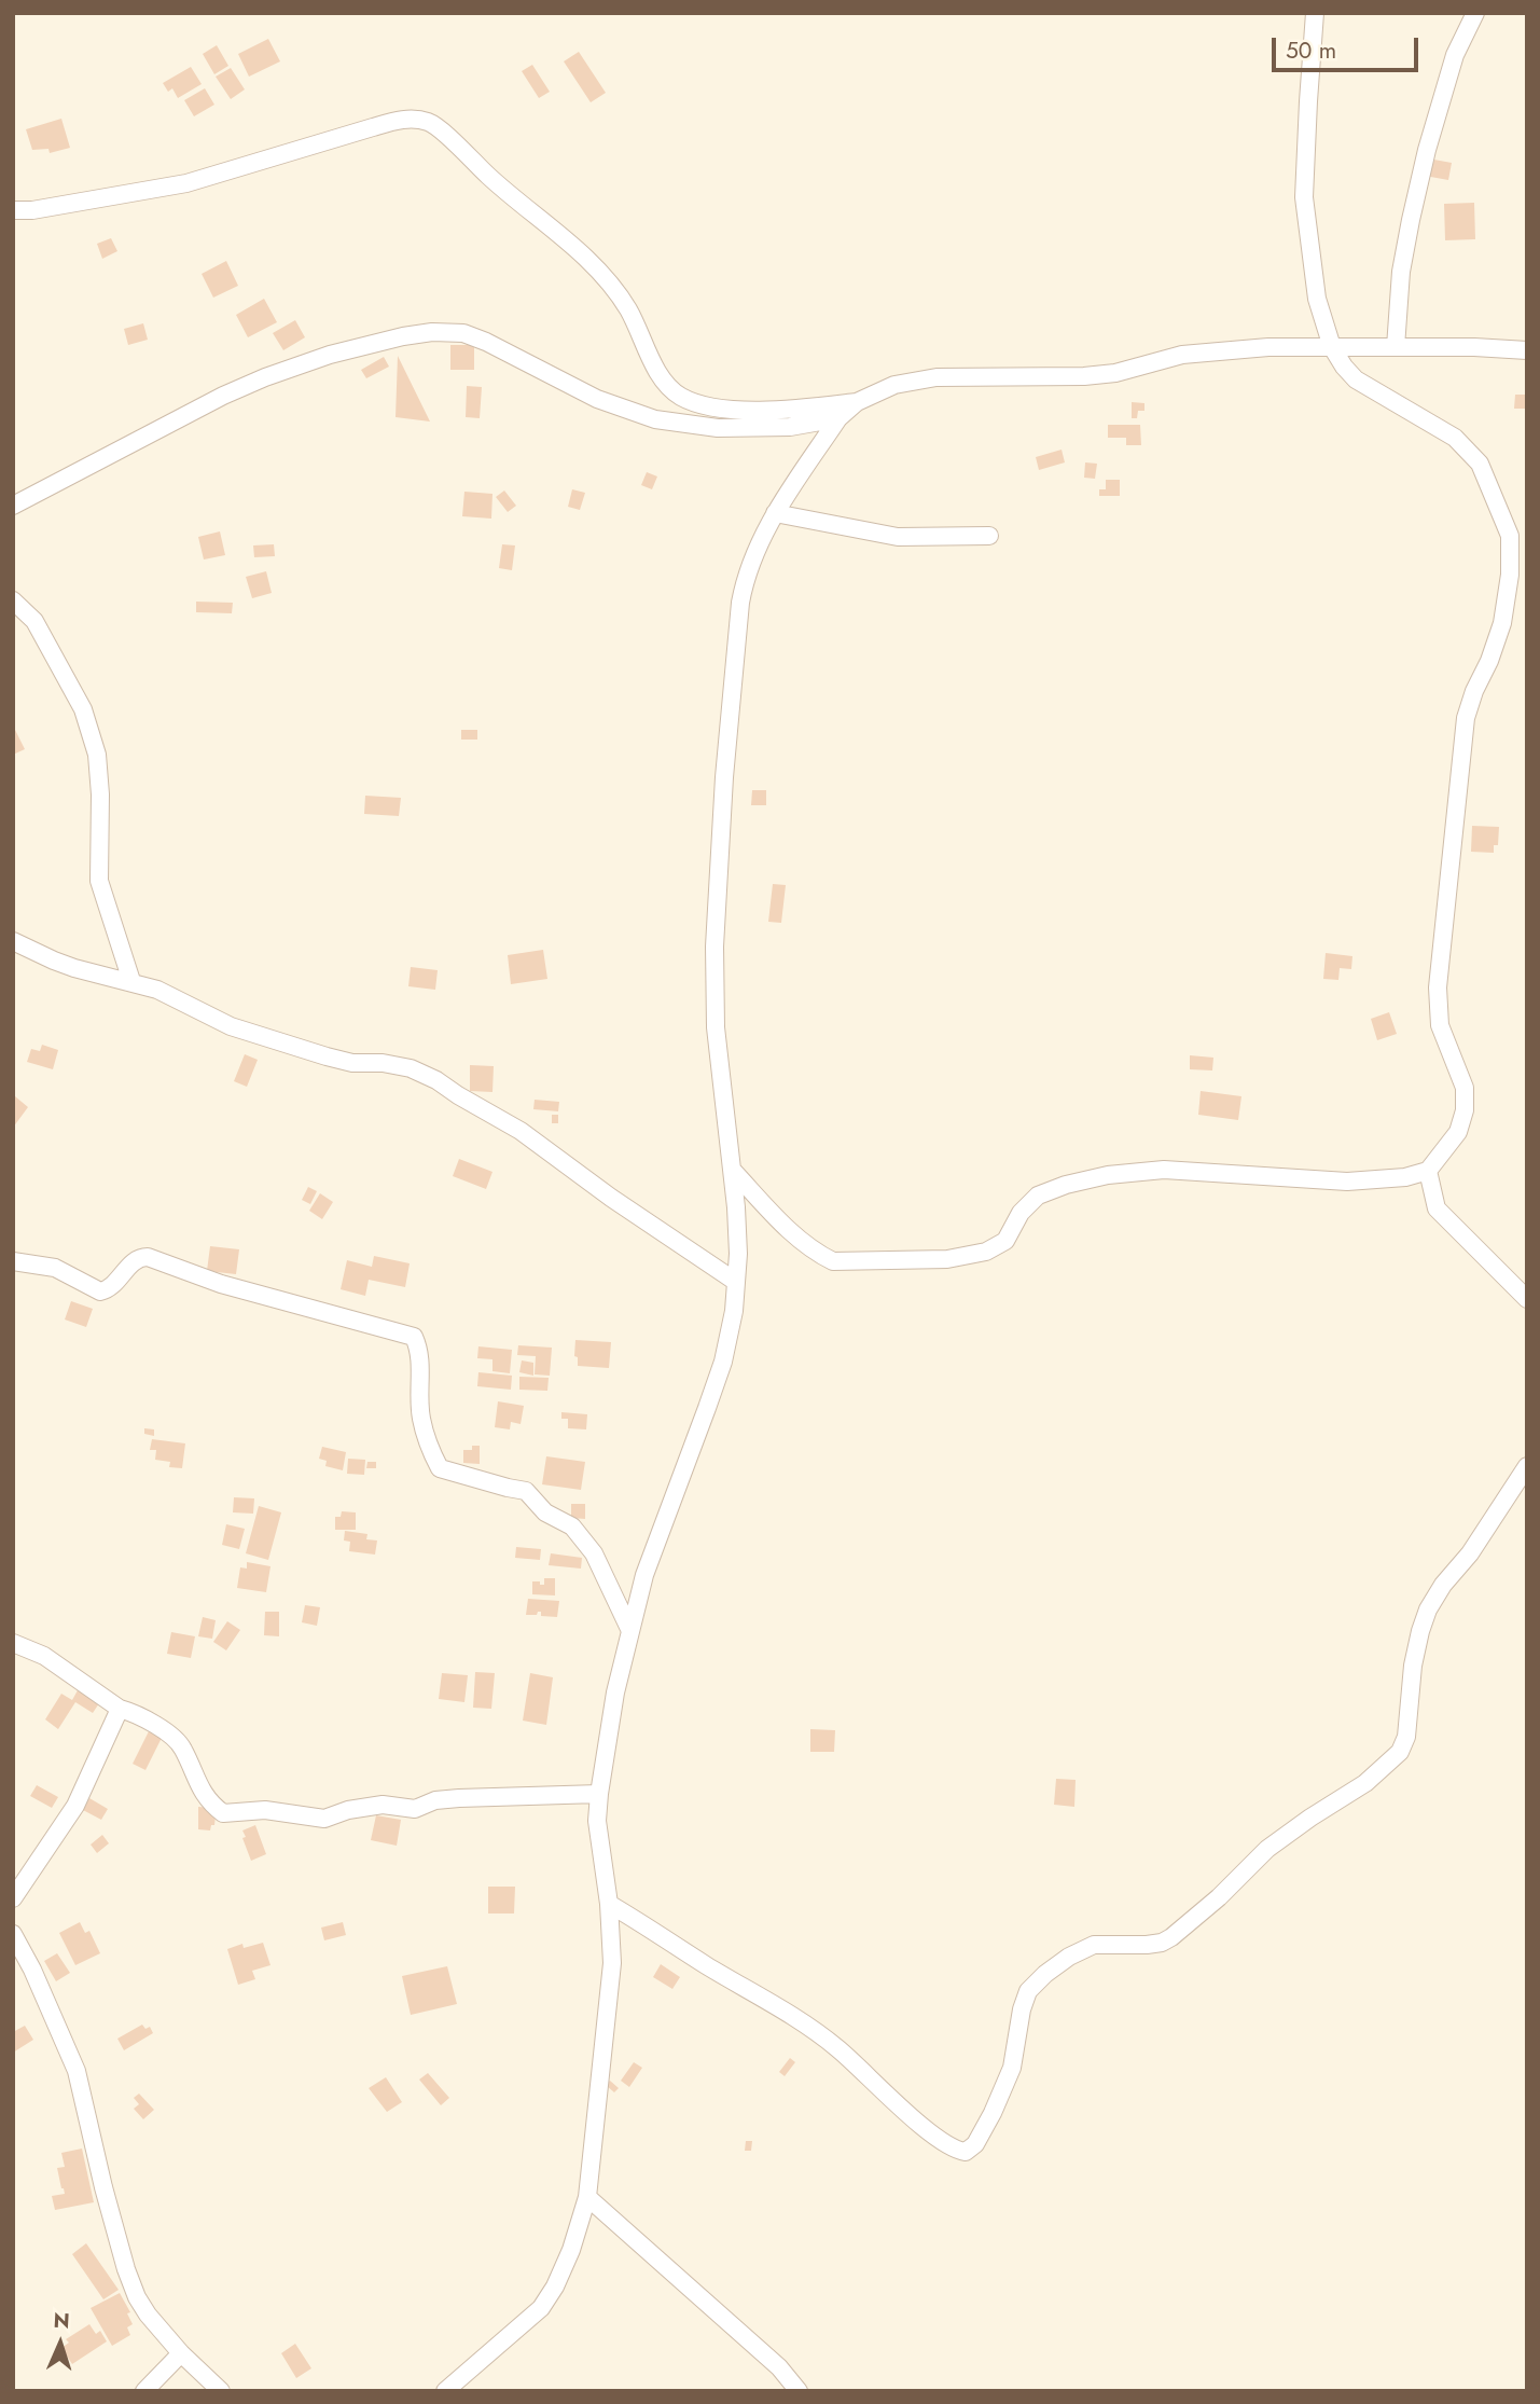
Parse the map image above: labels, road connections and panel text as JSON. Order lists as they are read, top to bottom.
{
  "scale_bar": "50 m",
  "north": "top"
}
